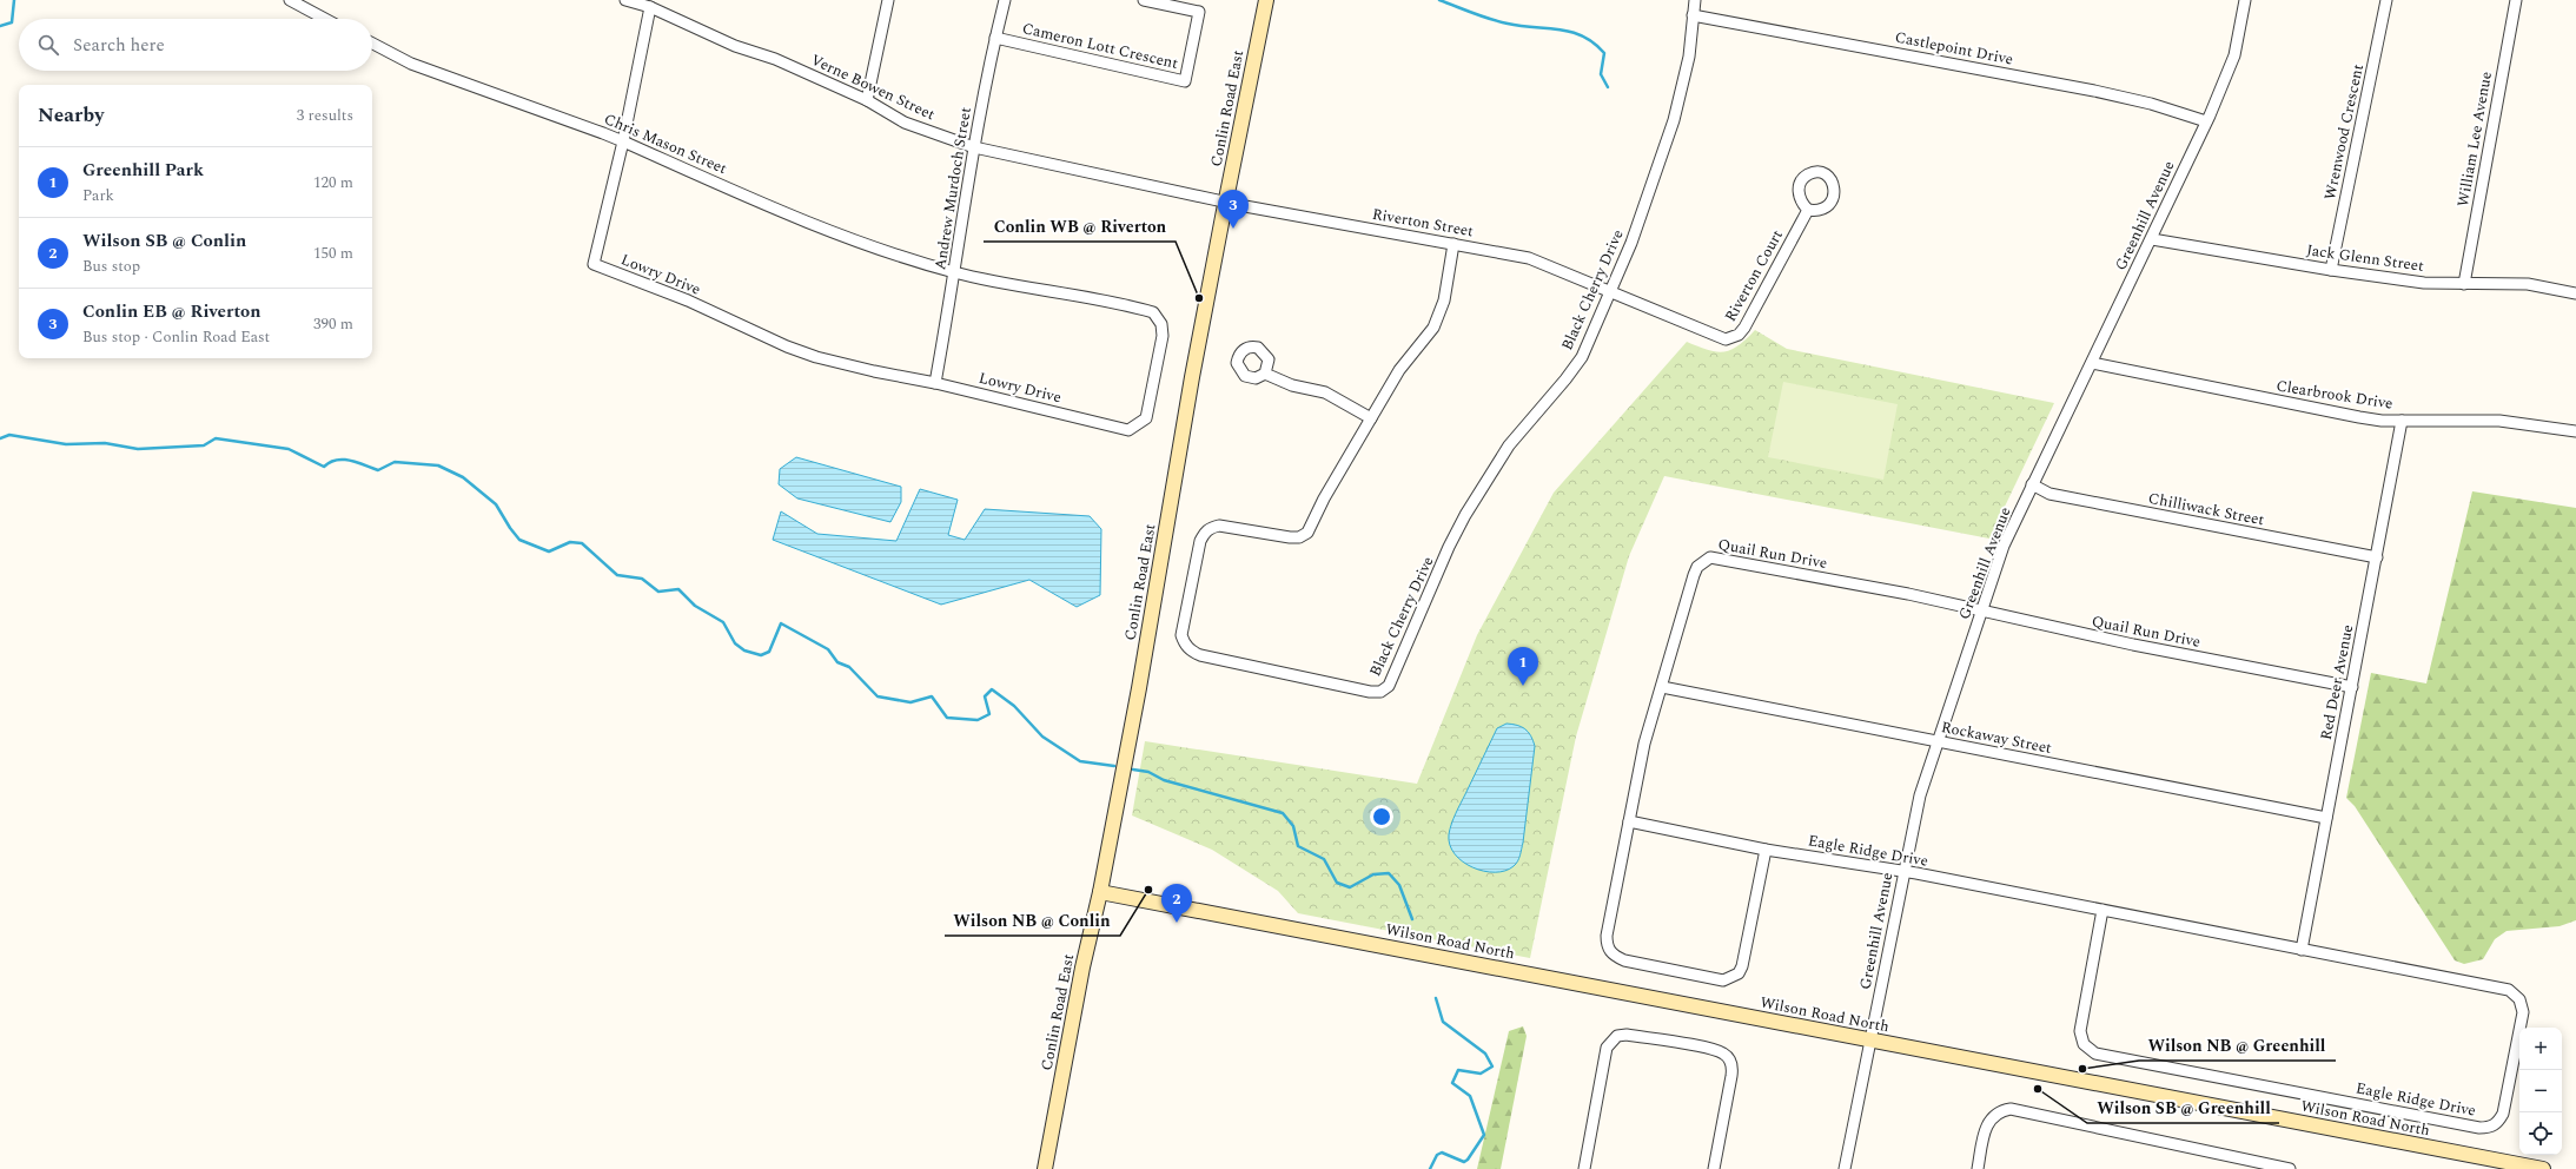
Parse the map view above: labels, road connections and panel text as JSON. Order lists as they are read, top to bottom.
{
  "streets": {
    "street": [
      "Cameron Lott Crescent",
      "Castlepoint Drive",
      "Verne Bowen Street",
      "Conlin Road East",
      "Wrenwood Crescent",
      "William Lee Avenue",
      "Chris Mason Street",
      "Andrew Murdoch Street",
      "Greenhill Avenue",
      "Riverton Street",
      "Jack Glenn Street",
      "Lowry Drive",
      "Riverton Court",
      "Black Cherry Drive",
      "Clearbrook Drive",
      "Chilliwack Street",
      "Quail Run Drive",
      "Red Deer Avenue",
      "Rockaway Street",
      "Eagle Ridge Drive",
      "Wilson Road North"
    ]
  },
  "crossings": [
    ["Cameron Lott Crescent", "Andrew Murdoch Street"],
    ["Castlepoint Drive", "Greenhill Avenue"],
    ["Castlepoint Drive", "Black Cherry Drive"],
    ["Verne Bowen Street", "Conlin Road East"],
    ["Verne Bowen Street", "Andrew Murdoch Street"],
    ["Verne Bowen Street", "Riverton Street"],
    ["Conlin Road East", "Riverton Street"],
    ["Conlin Road East", "Wilson Road North"],
    ["Wrenwood Crescent", "Jack Glenn Street"],
    ["William Lee Avenue", "Jack Glenn Street"],
    ["Chris Mason Street", "Andrew Murdoch Street"],
    ["Chris Mason Street", "Lowry Drive"],
    ["Andrew Murdoch Street", "Lowry Drive"],
    ["Greenhill Avenue", "Jack Glenn Street"],
    ["Greenhill Avenue", "Clearbrook Drive"],
    ["Greenhill Avenue", "Chilliwack Street"],
    ["Greenhill Avenue", "Quail Run Drive"],
    ["Greenhill Avenue", "Rockaway Street"],
    ["Greenhill Avenue", "Eagle Ridge Drive"],
    ["Greenhill Avenue", "Wilson Road North"],
    ["Riverton Street", "Riverton Court"],
    ["Riverton Street", "Black Cherry Drive"],
    ["Riverton Court", "Black Cherry Drive"],
    ["Clearbrook Drive", "Red Deer Avenue"],
    ["Chilliwack Street", "Red Deer Avenue"],
    ["Quail Run Drive", "Red Deer Avenue"],
    ["Quail Run Drive", "Rockaway Street"],
    ["Quail Run Drive", "Eagle Ridge Drive"],
    ["Red Deer Avenue", "Rockaway Street"],
    ["Red Deer Avenue", "Eagle Ridge Drive"]
  ],
  "places": [
    "Conlin WB @ Riverton",
    "Wilson NB @ Conlin",
    "Wilson NB @ Greenhill",
    "Wilson SB @ Greenhill"
  ],
  "page": {
    "search": "Search here",
    "heading": ["Nearby", "3 results"],
    "list": [
      {
        "mark": "1",
        "name": "Greenhill Park",
        "note": "Park",
        "value": "120 m"
      },
      {
        "mark": "2",
        "name": "Wilson SB @ Conlin",
        "note": "Bus stop",
        "value": "150 m"
      },
      {
        "mark": "3",
        "name": "Conlin EB @ Riverton",
        "note": "Bus stop · Conlin Road East",
        "value": "390 m"
      }
    ],
    "pins": ["3", "1", "2"],
    "map_buttons": ["+", "−"]
  }
}
